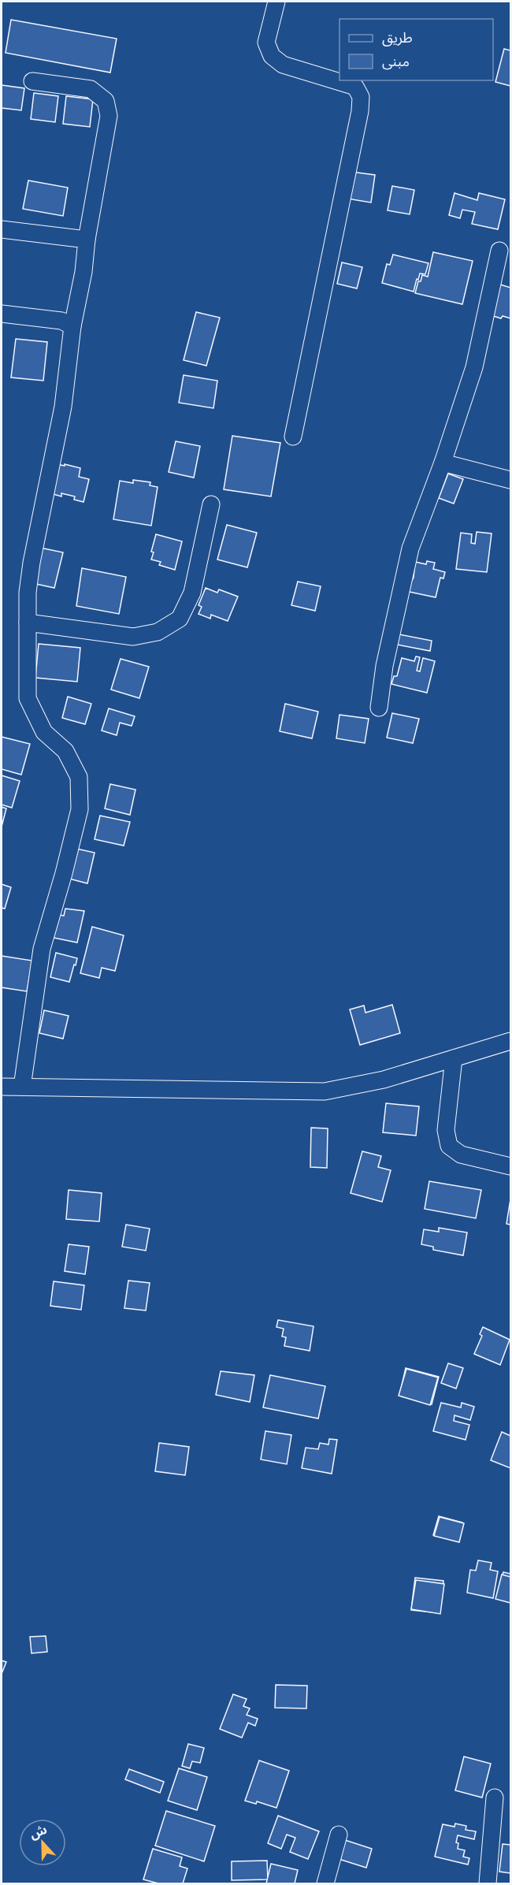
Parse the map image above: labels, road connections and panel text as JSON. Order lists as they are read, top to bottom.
{
  "legend": ["طريق", "مبنى"],
  "north": "top"
}
